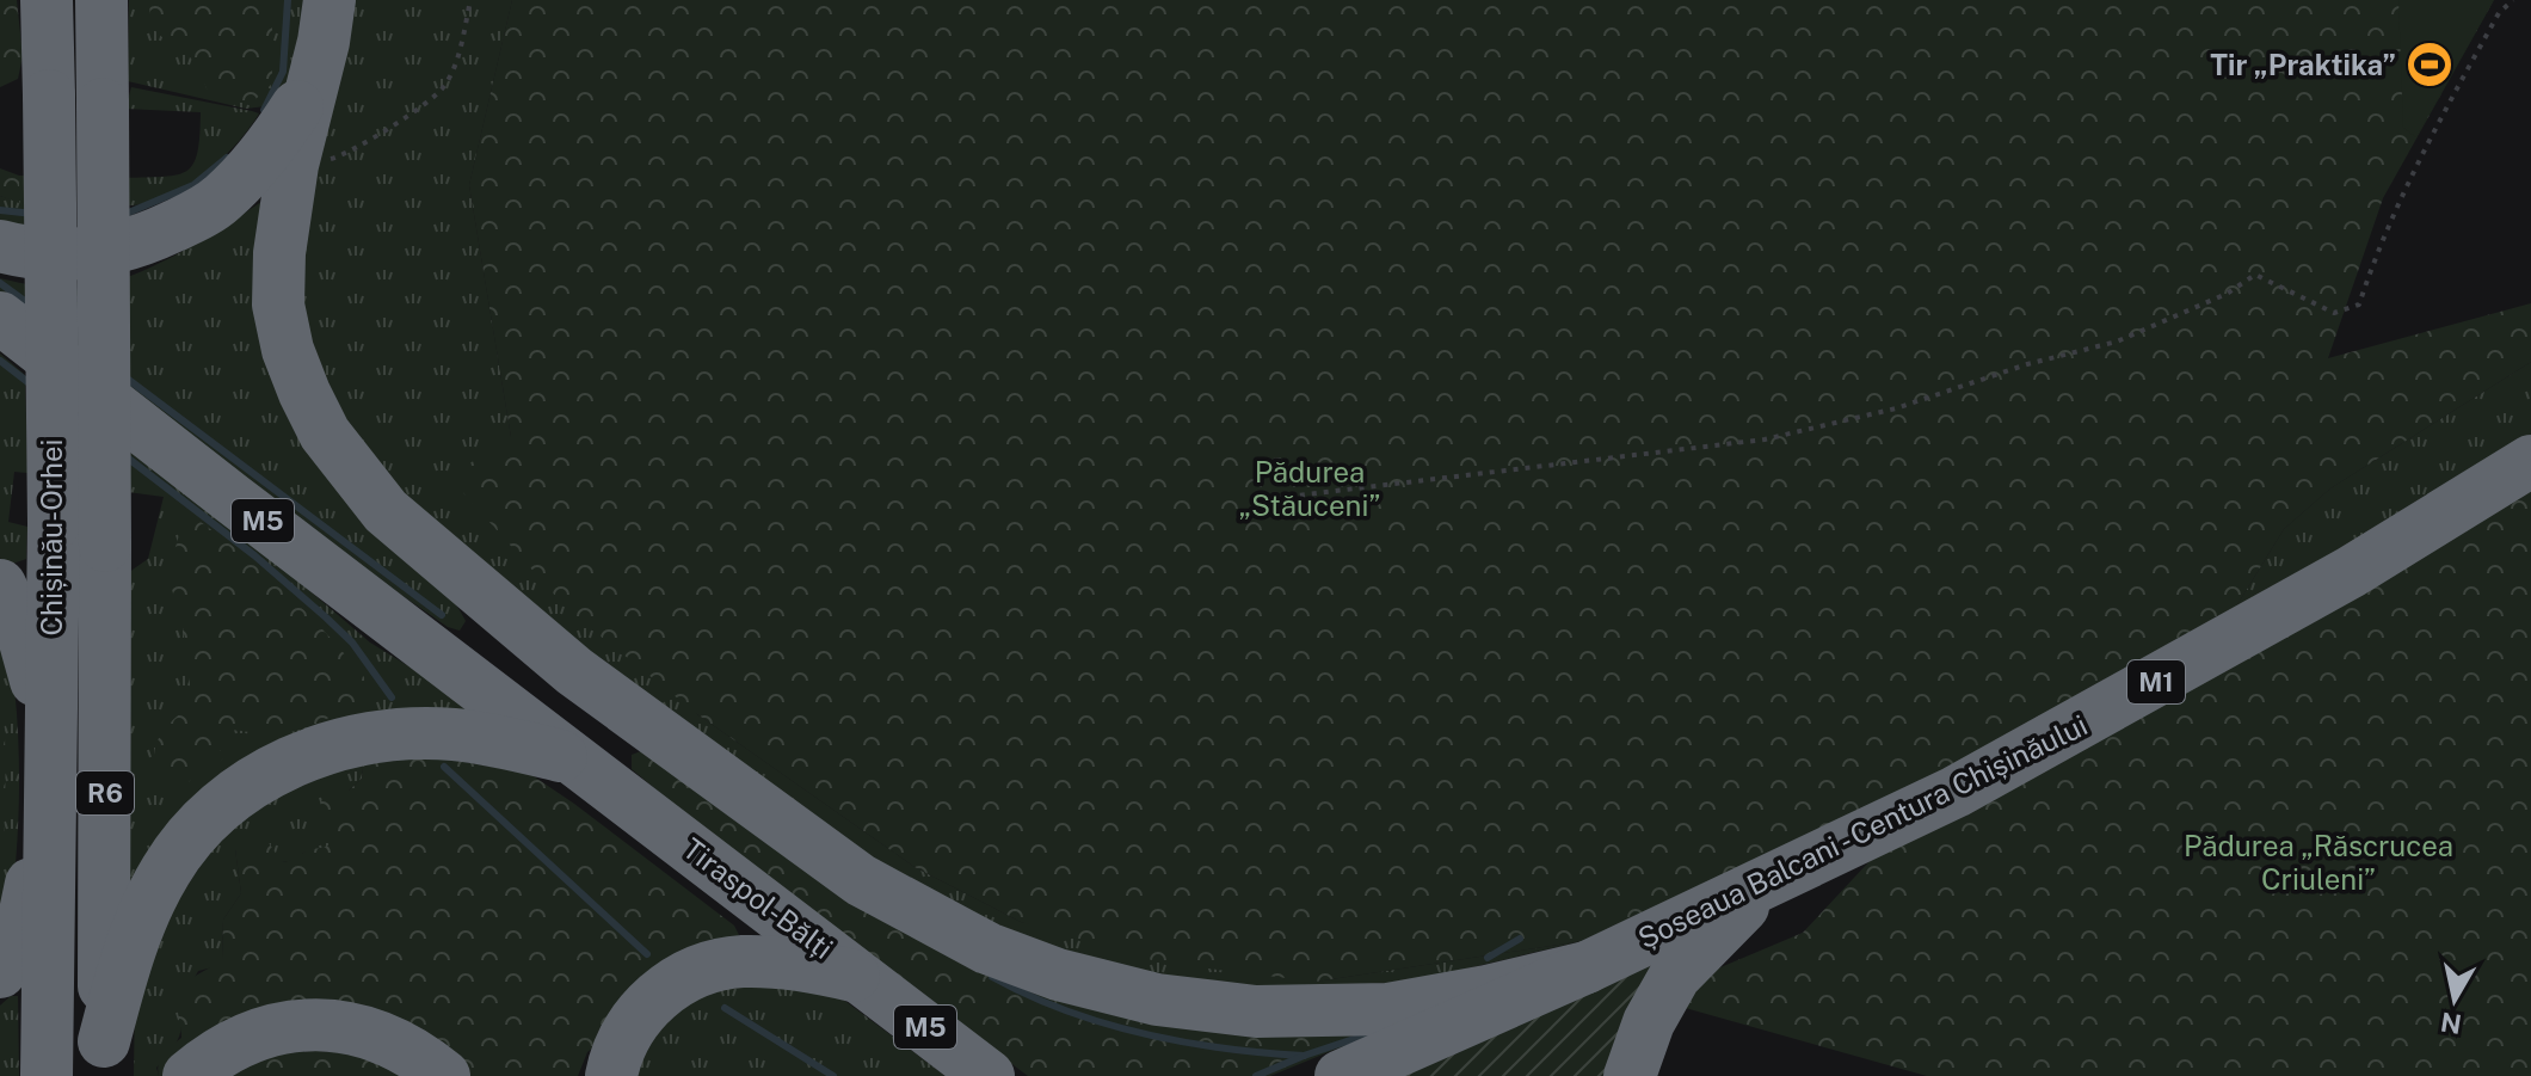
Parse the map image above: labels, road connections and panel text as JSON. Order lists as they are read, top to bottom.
{
  "streets": {
    "highway": [
      "M5",
      "Chișinău-Orhei",
      "M1",
      "R6",
      "Șoseaua Balcani - Centura Chișinăului",
      "Tiraspol-Bălți"
    ]
  },
  "crossings": [
    ["M5", "Tiraspol-Bălți"],
    ["M1", "Șoseaua Balcani - Centura Chișinăului"]
  ],
  "parks": ["Pădurea „Stăuceni”", "Pădurea „Răscrucea Criuleni”"],
  "places": {
    "sports": ["Tir „Praktika”"]
  },
  "north": "bottom"
}
